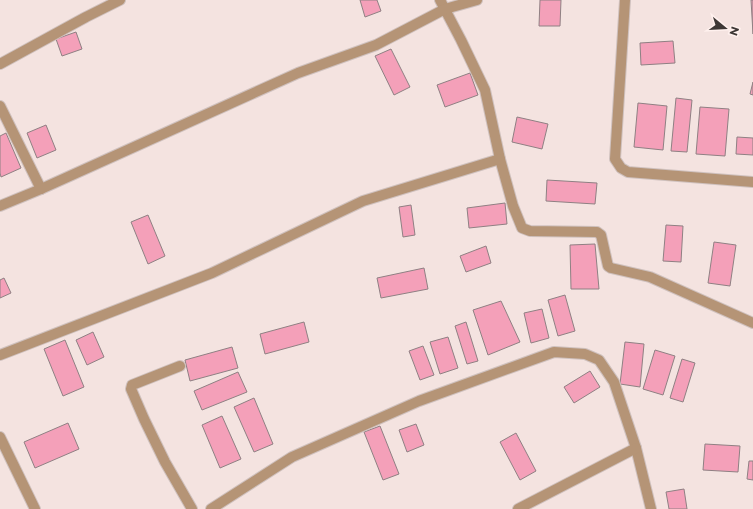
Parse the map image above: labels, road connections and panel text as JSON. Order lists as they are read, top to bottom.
{
  "north": "right"
}
